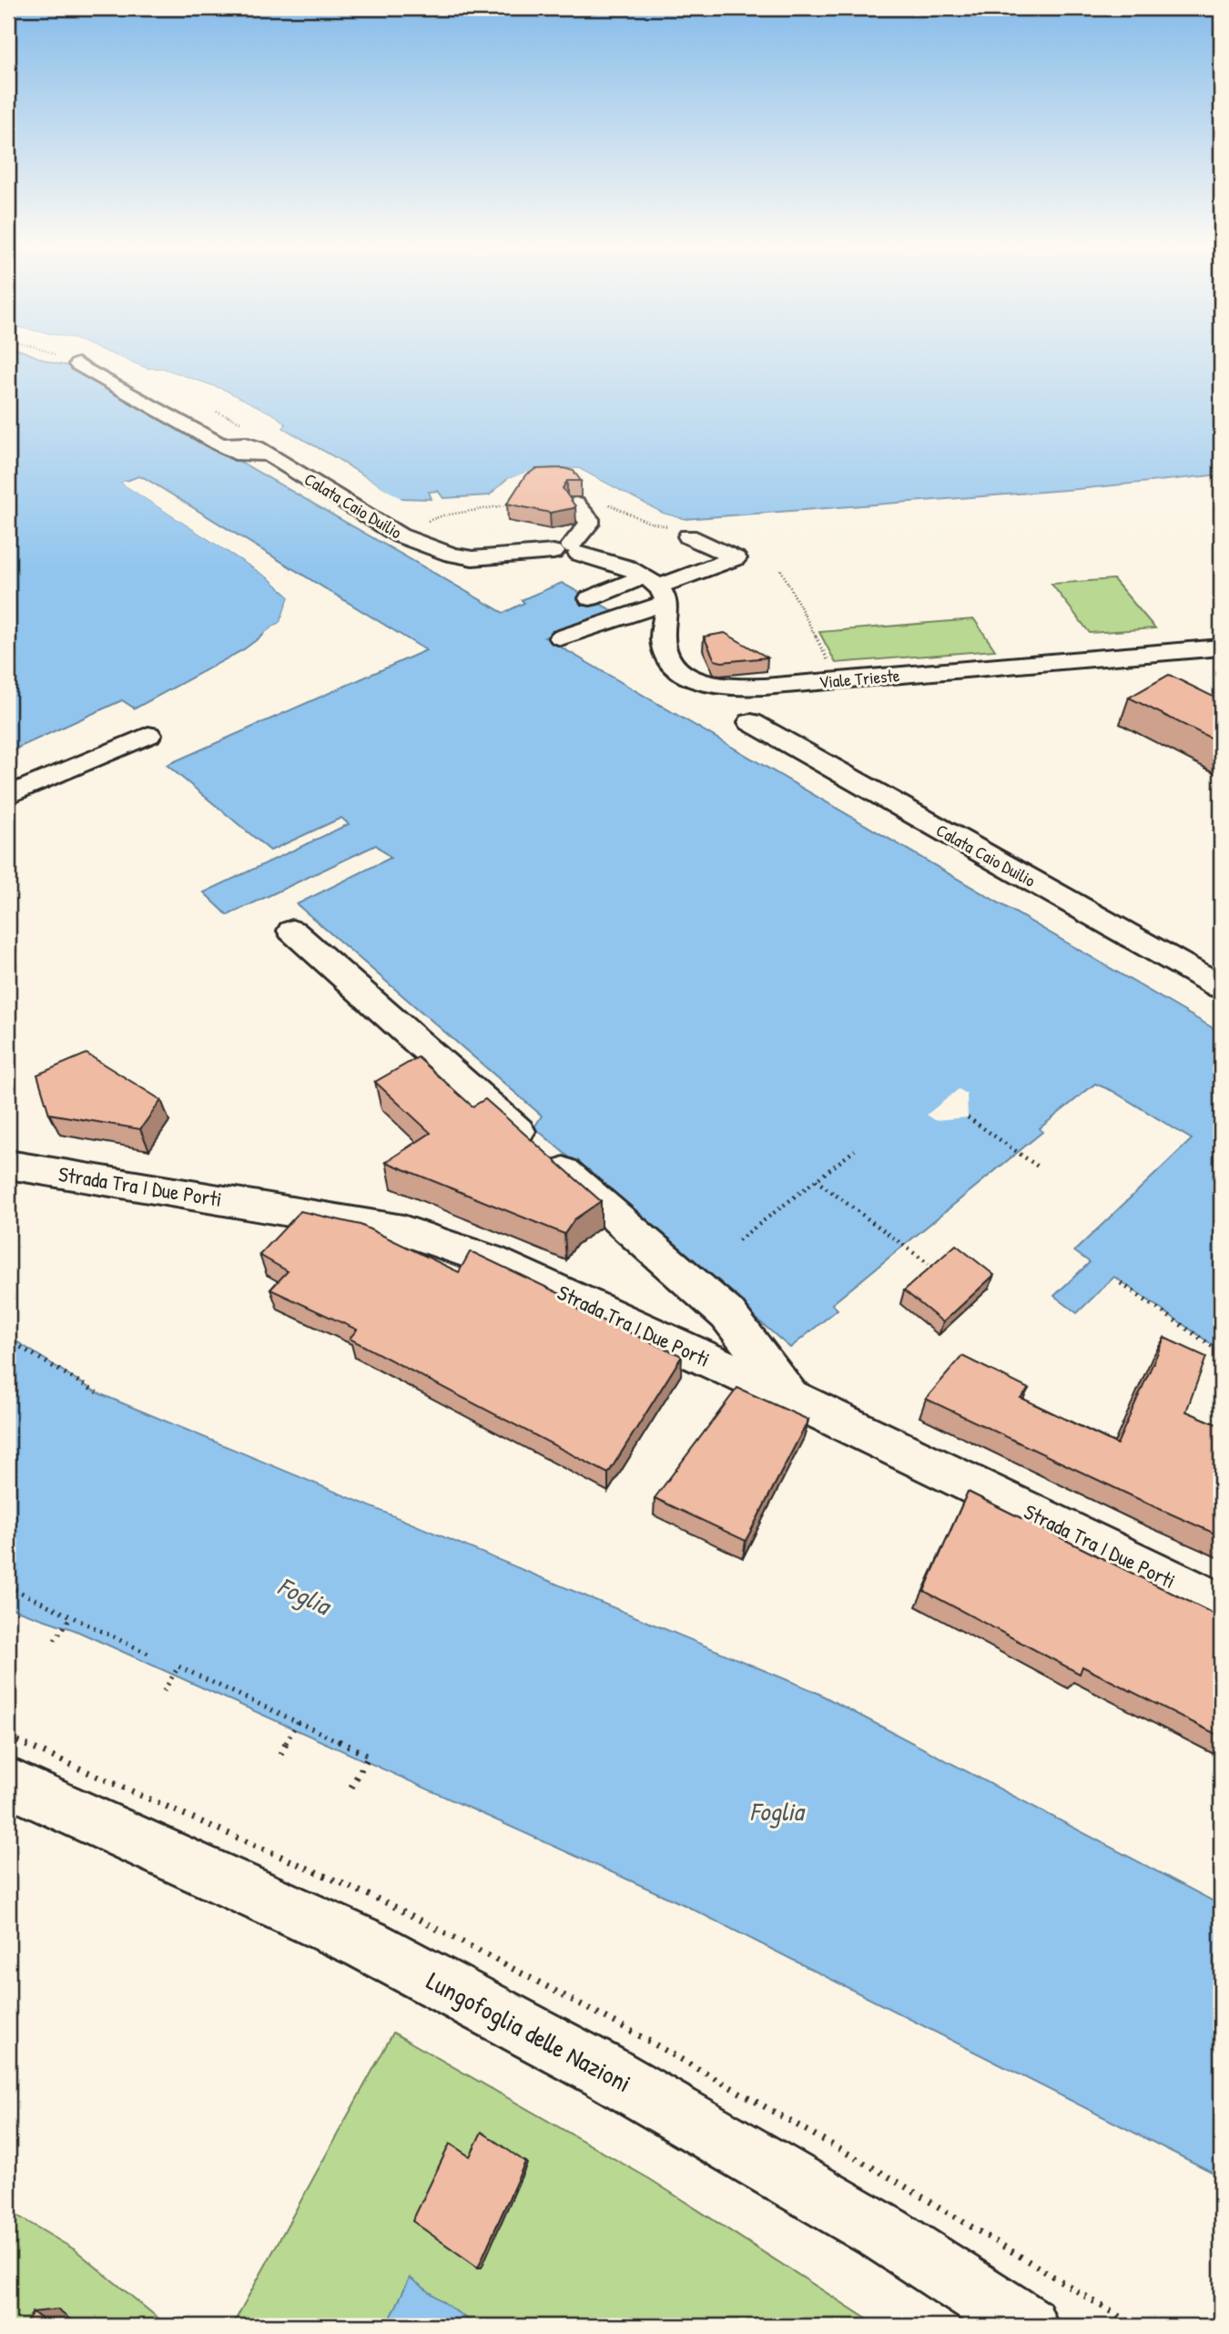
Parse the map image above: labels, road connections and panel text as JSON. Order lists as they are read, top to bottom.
{
  "streets": {
    "street": [
      "Calata Caio Duilio",
      "Viale Trieste",
      "Strada Tra I Due Porti",
      "Lungofoglia delle Nazioni"
    ]
  },
  "water": ["Foglia"]
}
